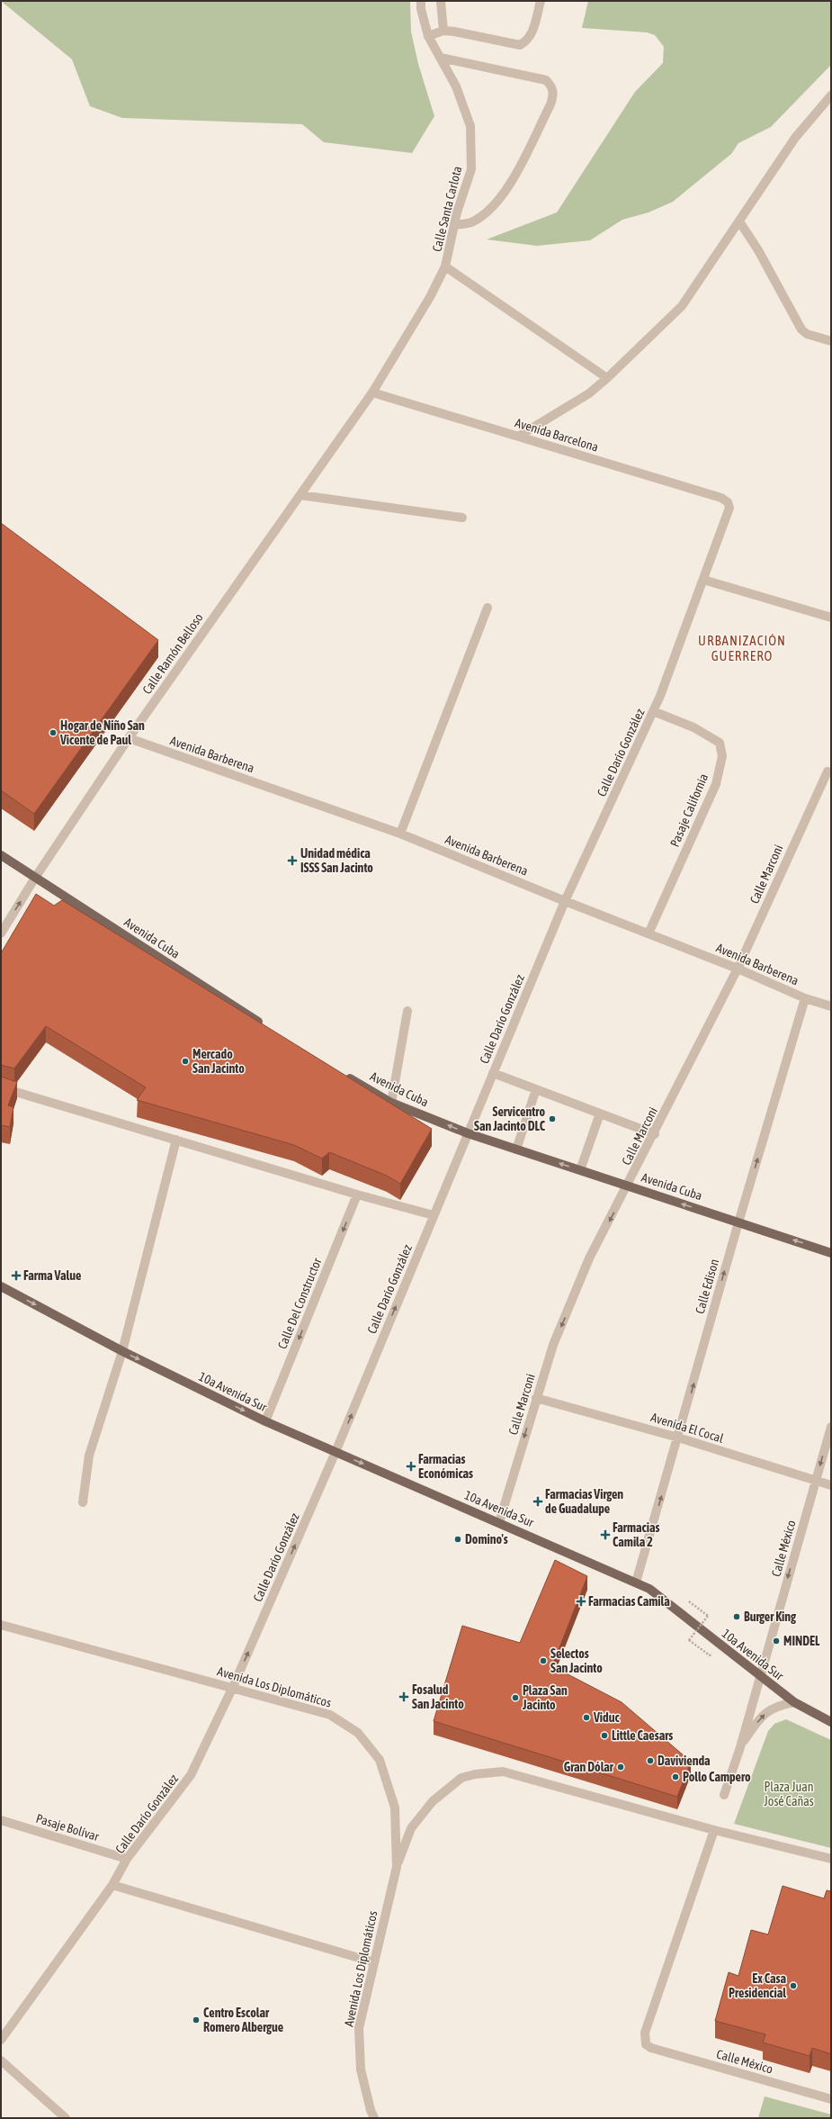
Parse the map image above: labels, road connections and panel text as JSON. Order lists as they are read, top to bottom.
{
  "streets": {
    "main road": ["Avenida Cuba", "10a Avenida Sur"],
    "street": [
      "Calle Santa Carlota",
      "Avenida Barcelona",
      "Calle Ramón Belloso",
      "Calle Darío González",
      "Avenida Barberena",
      "Pasaje California",
      "Calle Marconi",
      "Calle Edison",
      "Calle Del Constructor",
      "Avenida El Cocal",
      "Calle México",
      "Avenida Los Diplomáticos",
      "Pasaje Bolívar"
    ]
  },
  "crossings": [
    ["Calle Santa Carlota", "Avenida Barcelona"],
    ["Calle Santa Carlota", "Calle Ramón Belloso"],
    ["Avenida Barcelona", "Calle Ramón Belloso"],
    ["Avenida Barcelona", "Calle Darío González"],
    ["Calle Ramón Belloso", "Avenida Barberena"],
    ["Calle Ramón Belloso", "Avenida Cuba"],
    ["Calle Darío González", "Avenida Barberena"],
    ["Calle Darío González", "Pasaje California"],
    ["Calle Darío González", "Avenida Cuba"],
    ["Calle Darío González", "10a Avenida Sur"],
    ["Calle Darío González", "Avenida Los Diplomáticos"],
    ["Calle Darío González", "Pasaje Bolívar"],
    ["Avenida Barberena", "Pasaje California"],
    ["Avenida Barberena", "Calle Marconi"],
    ["Avenida Barberena", "Calle Edison"],
    ["Calle Marconi", "Avenida Cuba"],
    ["Calle Marconi", "10a Avenida Sur"],
    ["Calle Marconi", "Avenida El Cocal"],
    ["Avenida Cuba", "Calle Edison"],
    ["Calle Edison", "10a Avenida Sur"],
    ["Calle Edison", "Avenida El Cocal"],
    ["Calle Del Constructor", "10a Avenida Sur"],
    ["10a Avenida Sur", "Calle México"],
    ["Avenida El Cocal", "Calle México"]
  ],
  "one_way": [
    "Calle Marconi",
    "Avenida Cuba",
    "Calle Edison",
    "Calle Del Constructor",
    "10a Avenida Sur"
  ],
  "districts": ["URBANIZACIÓN GUERRERO"],
  "parks": ["Plaza Juan José Cañas"],
  "places": {
    "other": [
      "Hogar de Niño San Vicente de Paul",
      "Mercado San Jacinto",
      "Servicentro San Jacinto DLC",
      "Domino's",
      "Burger King",
      "MINDEL",
      "Selectos San Jacinto",
      "Plaza San Jacinto",
      "Viduc",
      "Little Caesars",
      "Davivienda",
      "Gran Dólar",
      "Pollo Campero",
      "Ex Casa Presidencial",
      "Centro Escolar Romero Albergue"
    ],
    "health": [
      "Unidad médica ISSS San Jacinto",
      "Farma Value",
      "Farmacias Económicas",
      "Farmacias Virgen de Guadalupe",
      "Farmacias Camila 2",
      "Farmacias Camila",
      "Fosalud San Jacinto"
    ]
  }
}
